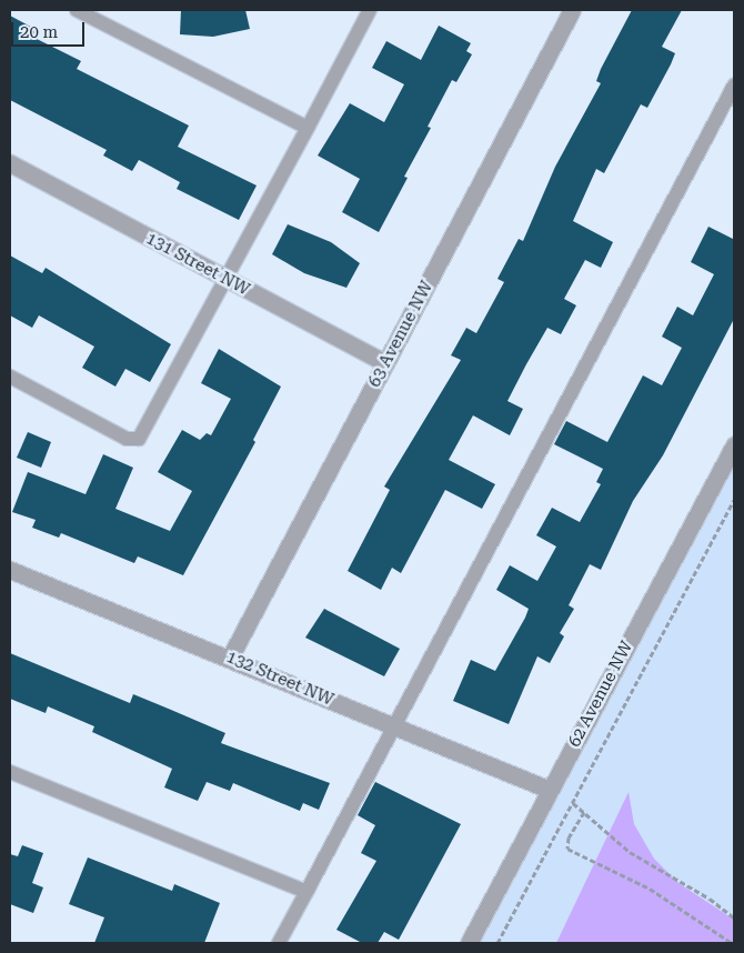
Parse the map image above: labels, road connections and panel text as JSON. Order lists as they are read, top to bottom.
{
  "streets": {
    "street": [
      "131 Street NW",
      "63 Avenue NW",
      "132 Street NW",
      "62 Avenue NW"
    ]
  },
  "crossings": [
    ["131 Street NW", "63 Avenue NW"],
    ["63 Avenue NW", "132 Street NW"],
    ["132 Street NW", "62 Avenue NW"]
  ],
  "scale_bar": "20 m"
}
